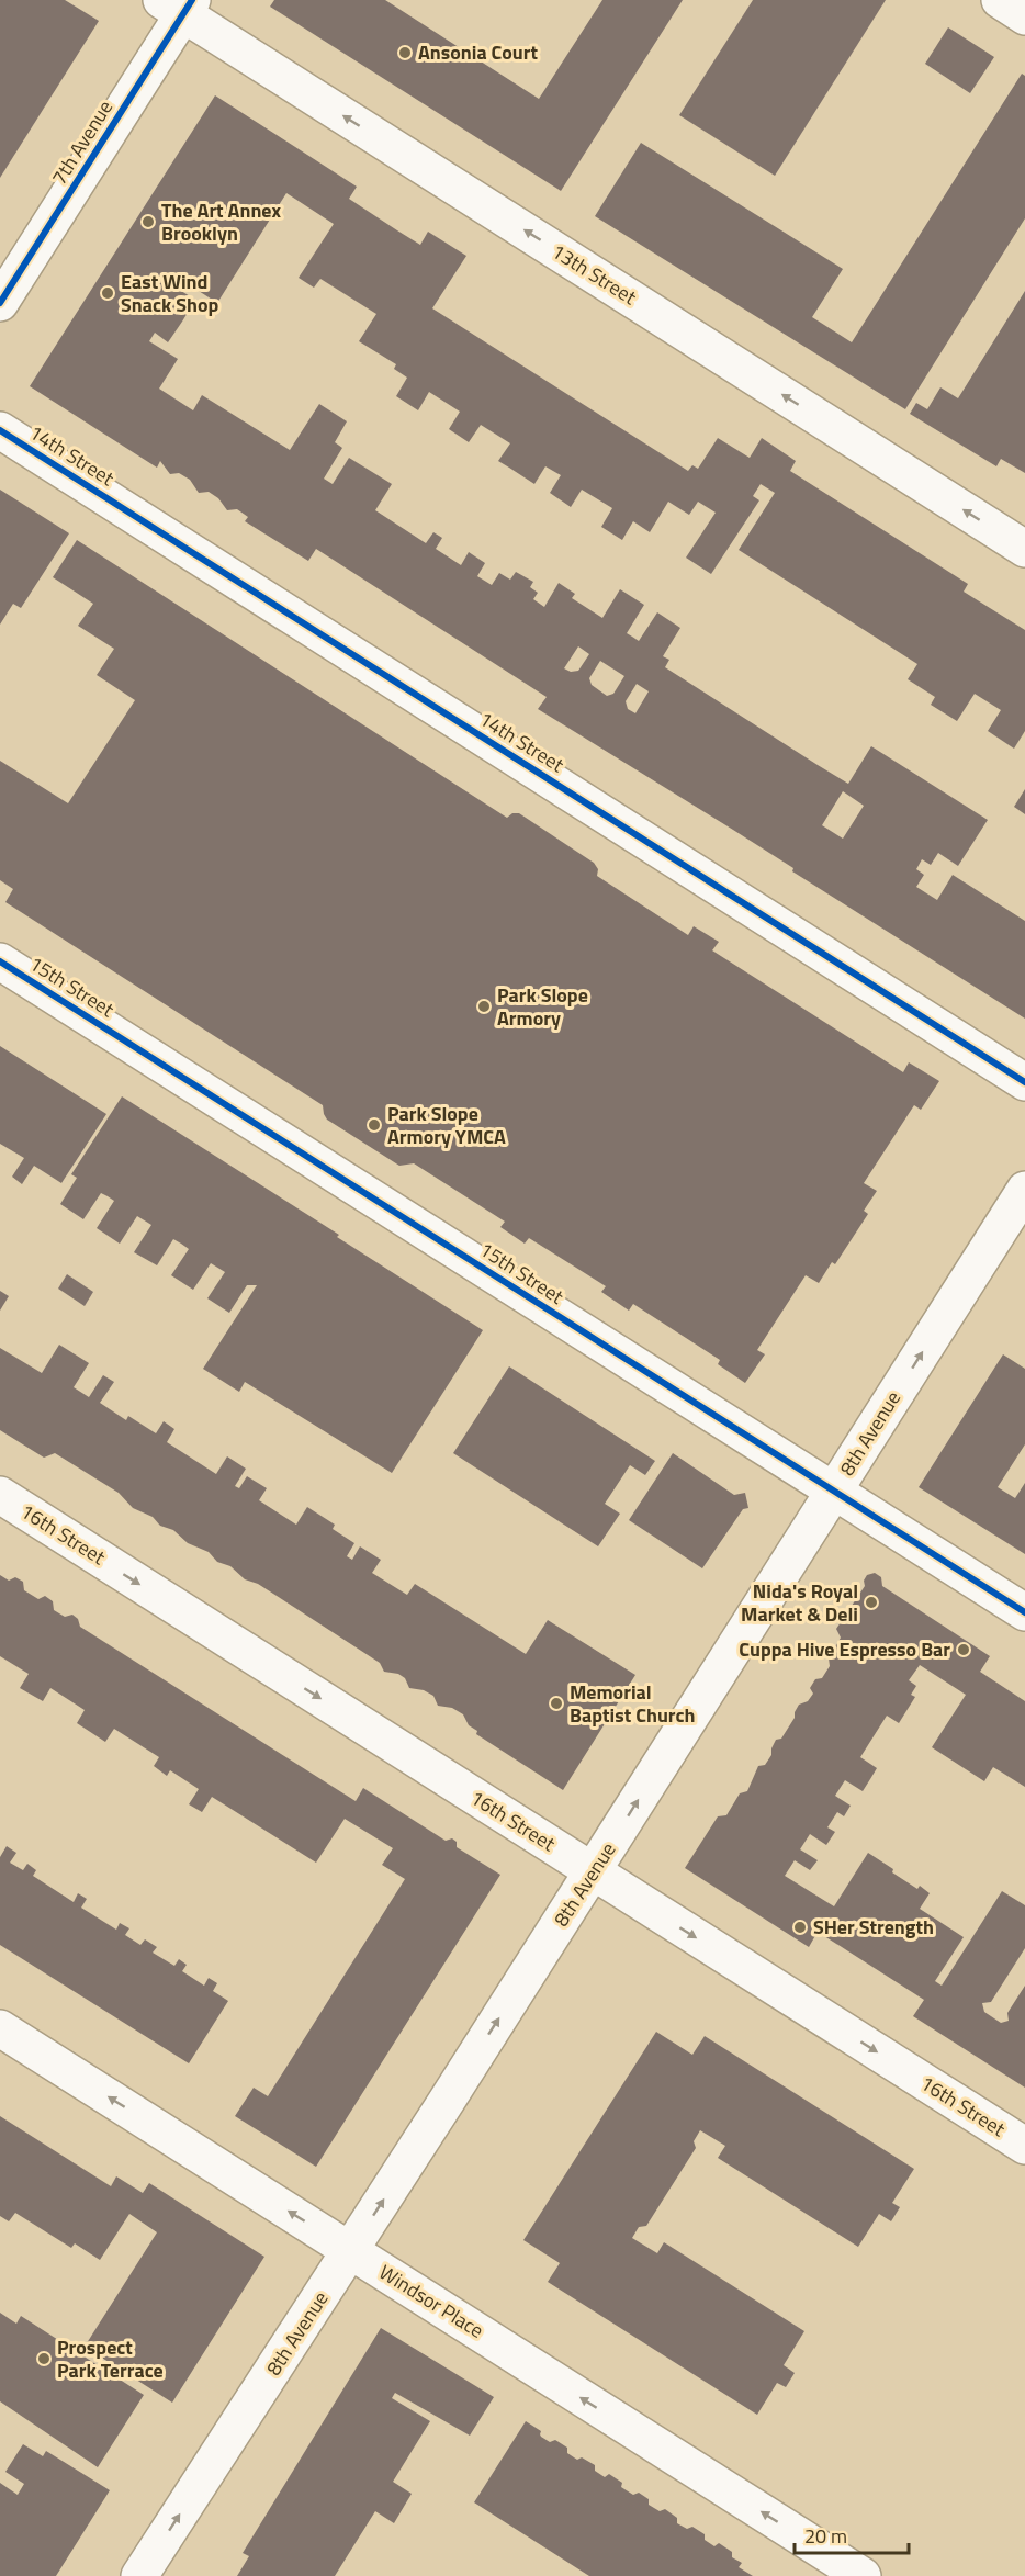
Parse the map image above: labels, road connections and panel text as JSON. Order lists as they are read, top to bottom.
{
  "streets": {
    "street": [
      "7th Avenue",
      "13th Street",
      "14th Street",
      "15th Street",
      "8th Avenue",
      "16th Street",
      "Windsor Place"
    ]
  },
  "crossings": [
    ["7th Avenue", "13th Street"],
    ["15th Street", "8th Avenue"],
    ["8th Avenue", "16th Street"],
    ["8th Avenue", "Windsor Place"]
  ],
  "one_way": [
    "13th Street",
    "8th Avenue",
    "16th Street",
    "Windsor Place"
  ],
  "places": [
    "Ansonia Court",
    "The Art Annex Brooklyn",
    "East Wind Snack Shop",
    "Park Slope Armory",
    "Park Slope Armory YMCA",
    "Nida's Royal Market & Deli",
    "Cuppa Hive Espresso Bar",
    "Memorial Baptist Church",
    "SHer Strength",
    "Prospect Park Terrace"
  ],
  "scale_bar": "20 m"
}
